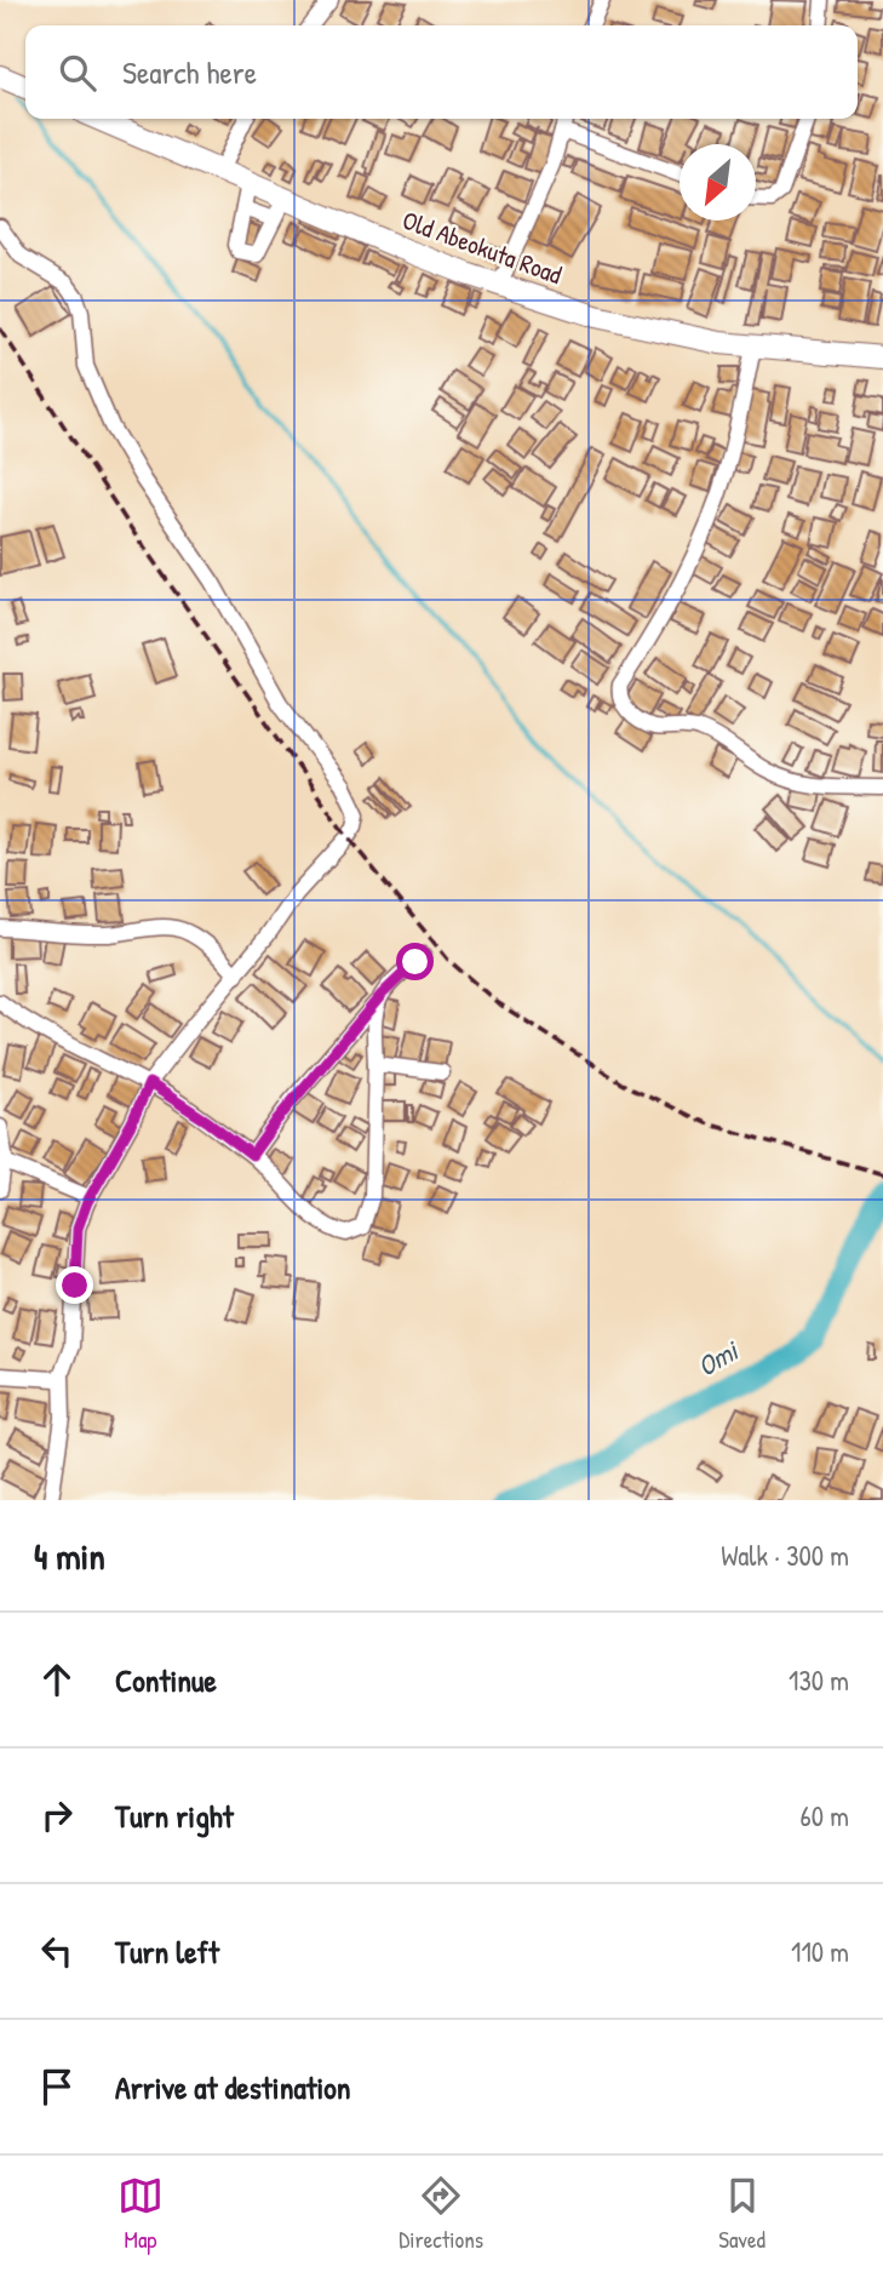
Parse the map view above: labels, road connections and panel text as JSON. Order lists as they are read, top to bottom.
{
  "streets": {
    "highway": ["Old Abeokuta Road"]
  },
  "water": ["Omi"],
  "north": "bottom left",
  "page": {
    "search": "Search here",
    "heading": ["4 min", "Walk · 300 m"],
    "list": [
      ["Continue", "130 m"],
      ["Turn right", "60 m"],
      ["Turn left", "110 m"],
      "Arrive at destination"
    ],
    "nav": ["Map", "Directions", "Saved"]
  }
}
